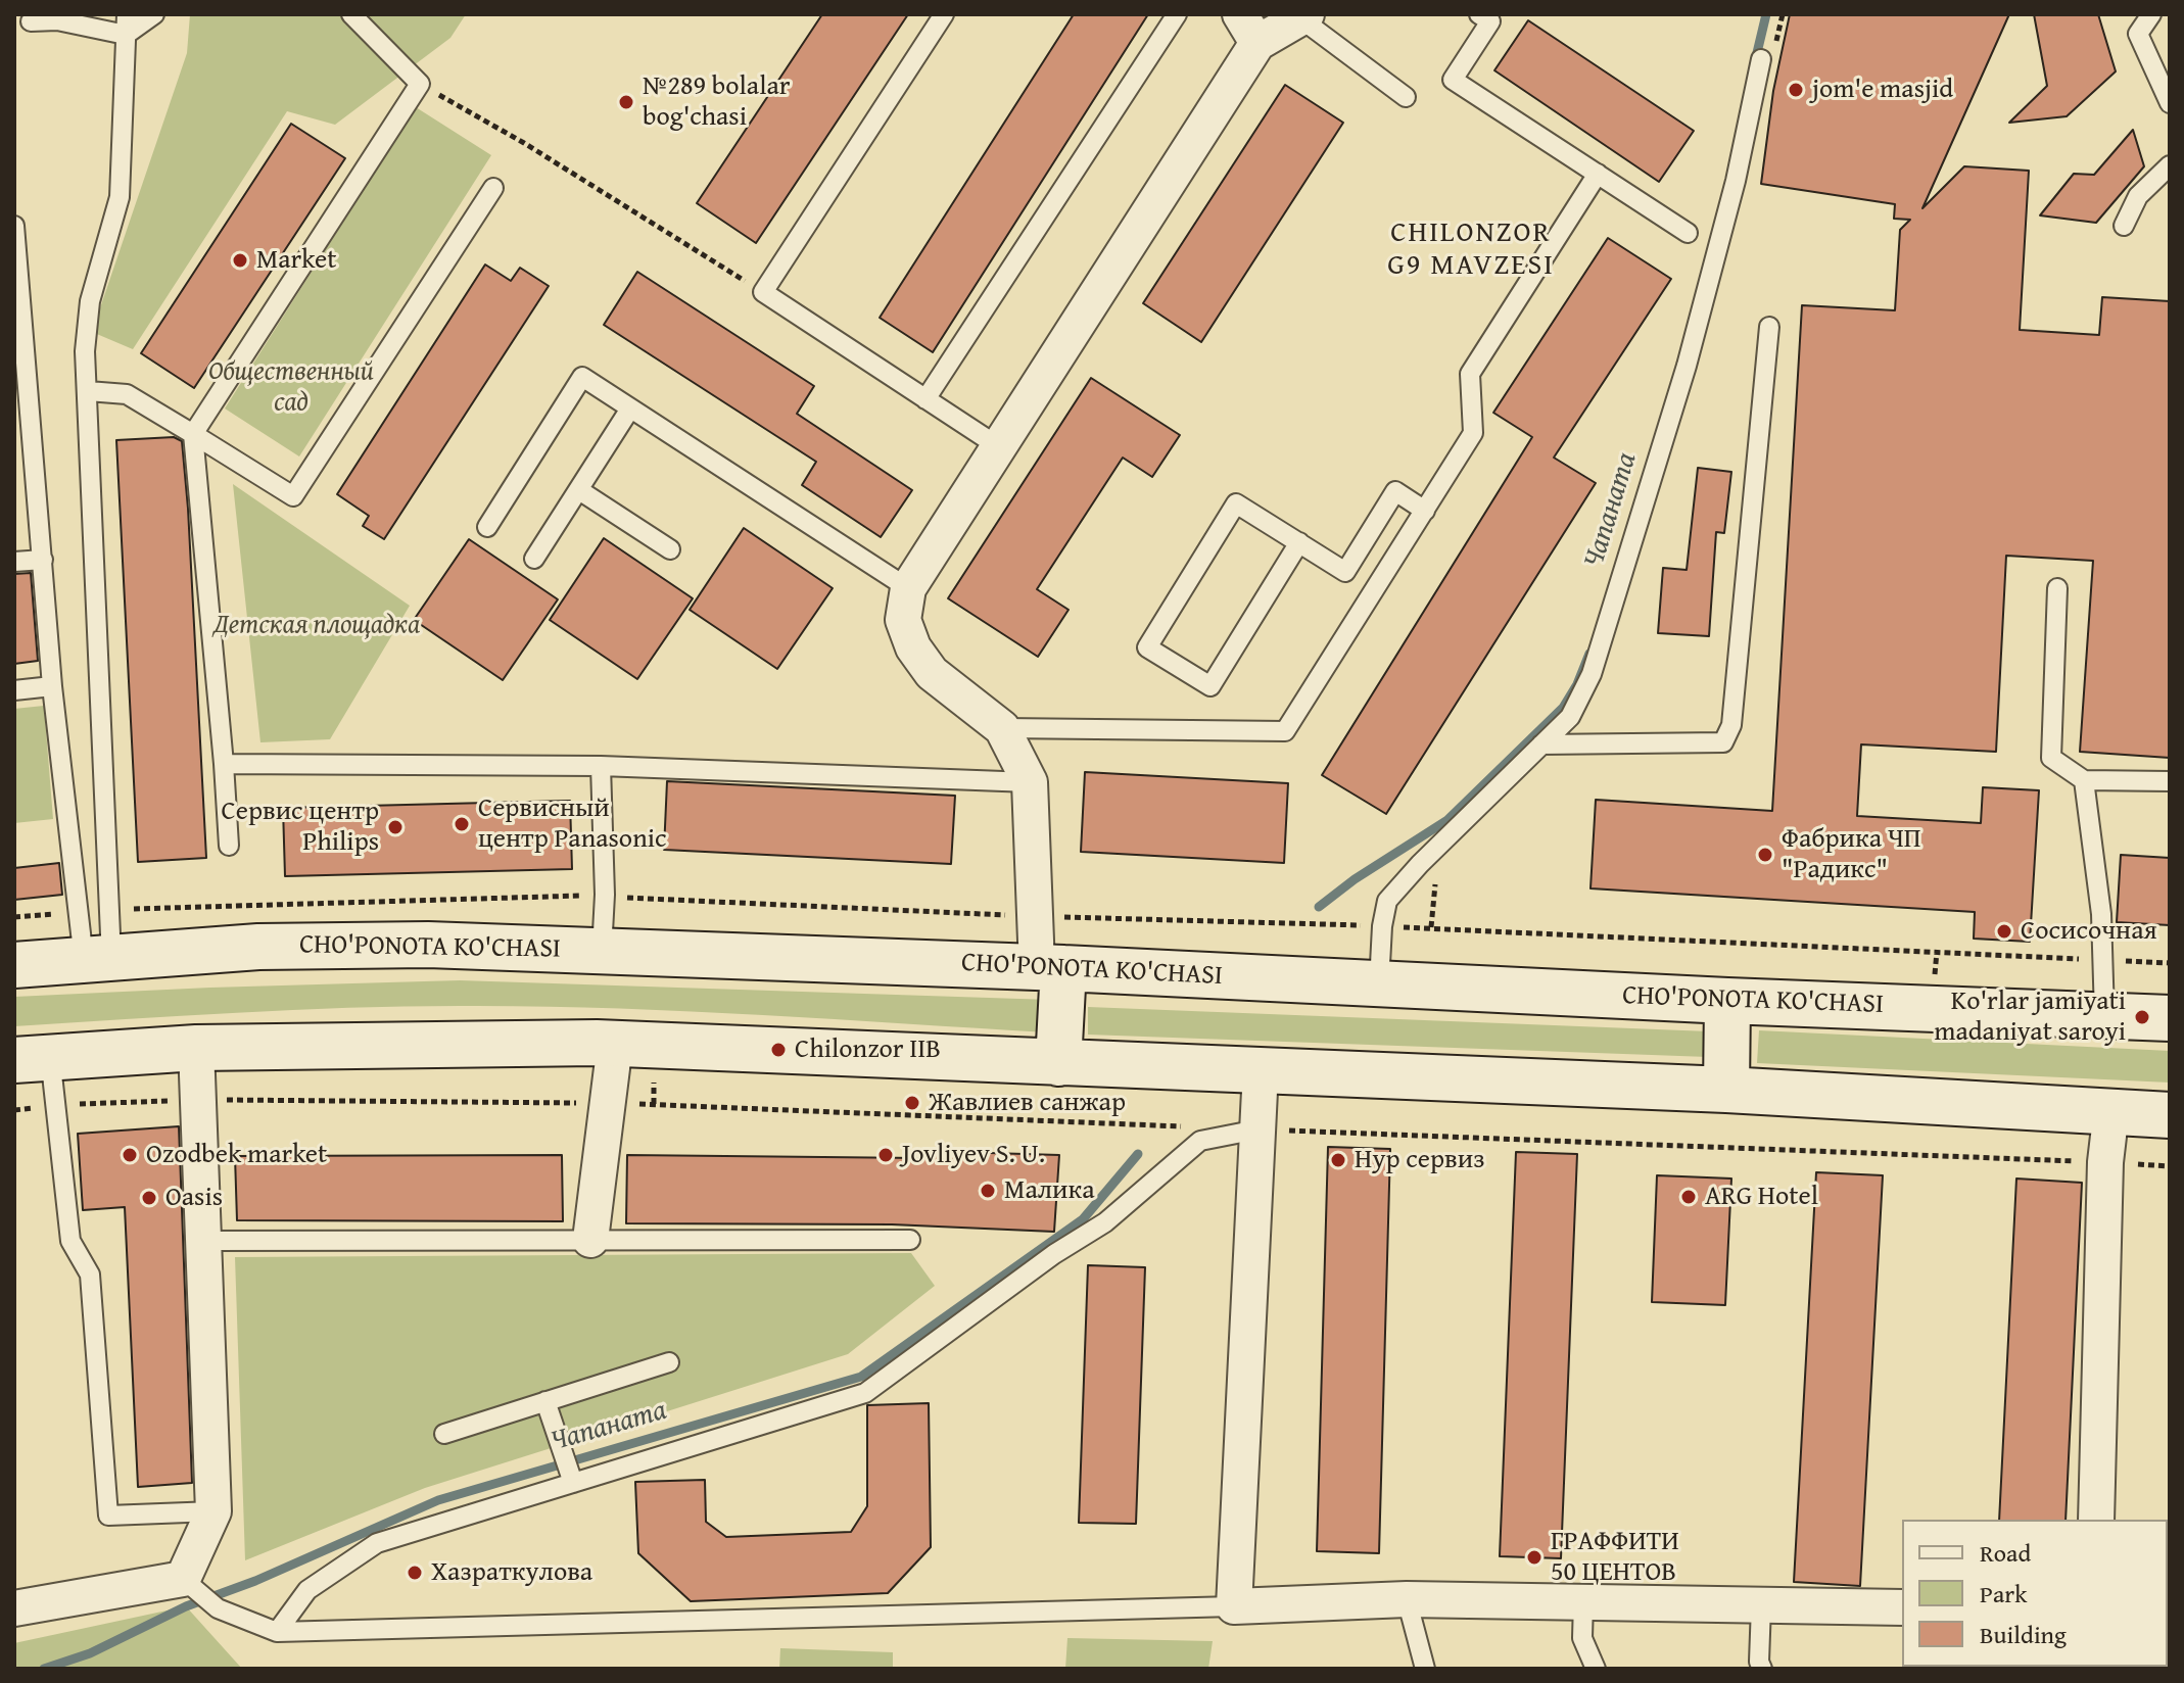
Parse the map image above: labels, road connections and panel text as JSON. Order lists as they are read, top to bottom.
{
  "streets": {
    "main road": ["CHO'PONOTA KO'CHASI"]
  },
  "districts": ["CHILONZOR G9 MAVZESI"],
  "water": ["Чапаната"],
  "parks": ["Общественный сад", "Детская площадка"],
  "places": [
    "jom'e masjid",
    "№289 bolalar bog'chasi",
    "Market",
    "Сервисный центр Panasonic",
    "Сервис центр Philips",
    "Фабрика ЧП \"Радикс\"",
    "Сосисочная",
    "Ko'rlar jamiyati madaniyat saroyi",
    "Chilonzor IIB",
    "Жавлиев санжар",
    "Ozodbek market",
    "Jovliyev S. U.",
    "Нур сервиз",
    "Малика",
    "ARG Hotel",
    "Oasis",
    "ГРАФФИТИ 50 ЦЕНТОВ",
    "Хазраткулова"
  ],
  "legend": ["Road", "Park", "Building"]
}
